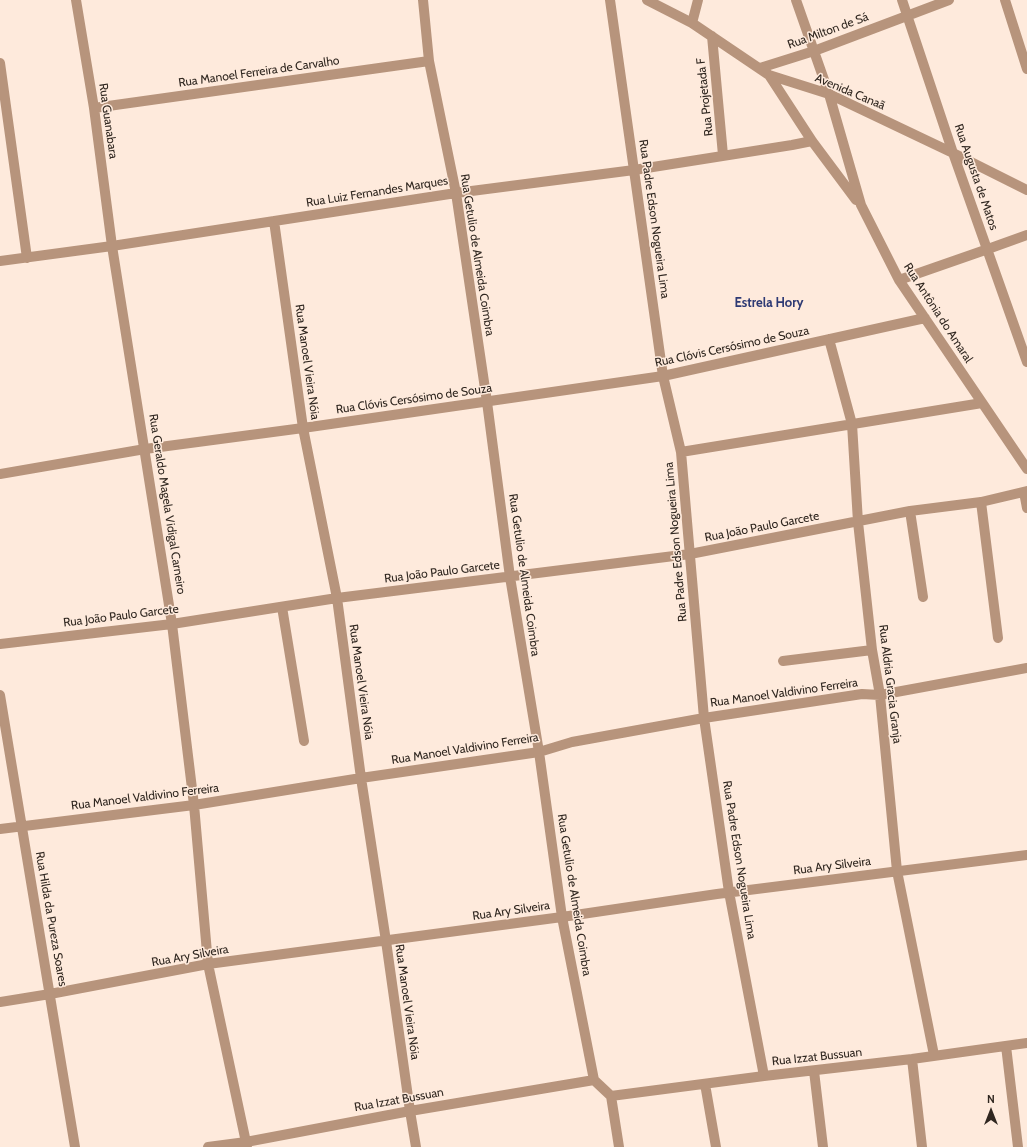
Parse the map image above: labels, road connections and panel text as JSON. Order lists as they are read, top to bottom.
{
  "streets": {
    "street": [
      "Rua Milton de Sá",
      "Rua Manoel Ferreira de Carvalho",
      "Avenida Canaã",
      "Rua Projetada F",
      "Rua Guanabara",
      "Rua Augusta de Matos",
      "Rua Luiz Fernandes Marques",
      "Rua Padre Edson Nogueira Lima",
      "Rua Getulio de Almeida Coimbra",
      "Rua Antônia do Amaral",
      "Rua Clóvis Cersósimo de Souza",
      "Rua Manoel Vieira Nóia",
      "Rua Geraldo Magela Vidigal Carneiro",
      "Rua João Paulo Garcete",
      "Rua Aldria Gracia Granja",
      "Rua Manoel Valdivino Ferreira",
      "Rua Ary Silveira",
      "Rua Hilda da Pureza Soares",
      "Rua Izzat Bussuan"
    ]
  },
  "crossings": [
    ["Rua Milton de Sá", "Avenida Canaã"],
    ["Rua Milton de Sá", "Rua Augusta de Matos"],
    ["Rua Milton de Sá", "Rua Antônia do Amaral"],
    ["Rua Manoel Ferreira de Carvalho", "Rua Guanabara"],
    ["Rua Manoel Ferreira de Carvalho", "Rua Getulio de Almeida Coimbra"],
    ["Avenida Canaã", "Rua Projetada F"],
    ["Avenida Canaã", "Rua Augusta de Matos"],
    ["Avenida Canaã", "Rua Antônia do Amaral"],
    ["Rua Projetada F", "Rua Luiz Fernandes Marques"],
    ["Rua Guanabara", "Rua Luiz Fernandes Marques"],
    ["Rua Guanabara", "Rua Geraldo Magela Vidigal Carneiro"],
    ["Rua Luiz Fernandes Marques", "Rua Padre Edson Nogueira Lima"],
    ["Rua Luiz Fernandes Marques", "Rua Getulio de Almeida Coimbra"],
    ["Rua Luiz Fernandes Marques", "Rua Manoel Vieira Nóia"],
    ["Rua Luiz Fernandes Marques", "Rua Geraldo Magela Vidigal Carneiro"],
    ["Rua Padre Edson Nogueira Lima", "Rua Clóvis Cersósimo de Souza"],
    ["Rua Padre Edson Nogueira Lima", "Rua João Paulo Garcete"],
    ["Rua Padre Edson Nogueira Lima", "Rua Manoel Valdivino Ferreira"],
    ["Rua Padre Edson Nogueira Lima", "Rua Ary Silveira"],
    ["Rua Padre Edson Nogueira Lima", "Rua Izzat Bussuan"],
    ["Rua Getulio de Almeida Coimbra", "Rua Clóvis Cersósimo de Souza"],
    ["Rua Getulio de Almeida Coimbra", "Rua João Paulo Garcete"],
    ["Rua Getulio de Almeida Coimbra", "Rua Manoel Valdivino Ferreira"],
    ["Rua Getulio de Almeida Coimbra", "Rua Ary Silveira"],
    ["Rua Getulio de Almeida Coimbra", "Rua Izzat Bussuan"],
    ["Rua Antônia do Amaral", "Rua Clóvis Cersósimo de Souza"],
    ["Rua Clóvis Cersósimo de Souza", "Rua Manoel Vieira Nóia"],
    ["Rua Clóvis Cersósimo de Souza", "Rua Geraldo Magela Vidigal Carneiro"],
    ["Rua Clóvis Cersósimo de Souza", "Rua Aldria Gracia Granja"],
    ["Rua Manoel Vieira Nóia", "Rua João Paulo Garcete"],
    ["Rua Manoel Vieira Nóia", "Rua Manoel Valdivino Ferreira"],
    ["Rua Manoel Vieira Nóia", "Rua Ary Silveira"],
    ["Rua Manoel Vieira Nóia", "Rua Izzat Bussuan"],
    ["Rua Geraldo Magela Vidigal Carneiro", "Rua João Paulo Garcete"],
    ["Rua Geraldo Magela Vidigal Carneiro", "Rua Manoel Valdivino Ferreira"],
    ["Rua Geraldo Magela Vidigal Carneiro", "Rua Ary Silveira"],
    ["Rua Geraldo Magela Vidigal Carneiro", "Rua Izzat Bussuan"],
    ["Rua João Paulo Garcete", "Rua Aldria Gracia Granja"],
    ["Rua Aldria Gracia Granja", "Rua Manoel Valdivino Ferreira"],
    ["Rua Aldria Gracia Granja", "Rua Ary Silveira"],
    ["Rua Aldria Gracia Granja", "Rua Izzat Bussuan"],
    ["Rua Manoel Valdivino Ferreira", "Rua Hilda da Pureza Soares"],
    ["Rua Ary Silveira", "Rua Hilda da Pureza Soares"]
  ],
  "districts": ["Estrela Hory"],
  "north": "top"
}
